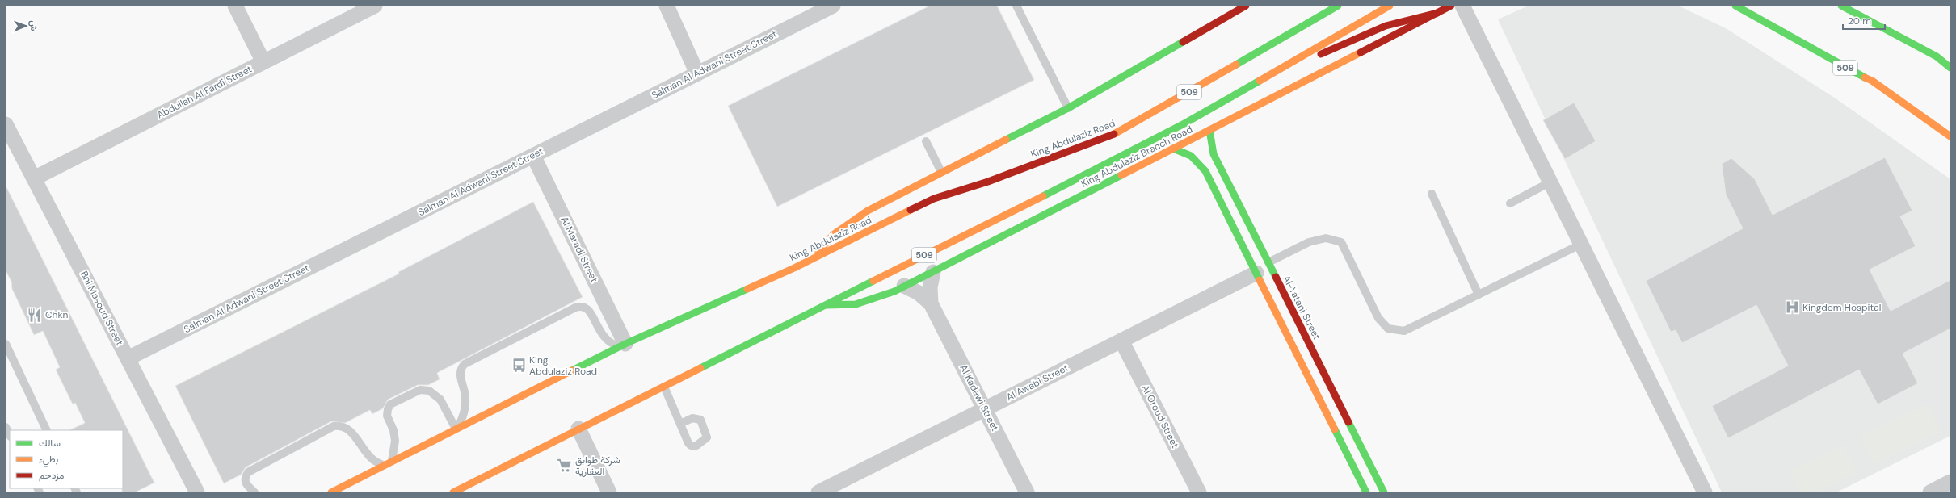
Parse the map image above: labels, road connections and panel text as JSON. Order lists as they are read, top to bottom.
{
  "streets": {
    "main road": [
      "509",
      "King Abdulaziz Road",
      "King Abdulaziz Branch Road",
      "Al-Yatani Street"
    ],
    "street": [
      "Salman Al Adwani Street Street",
      "Abdullah Al Fardi Street",
      "Al Maradi Street",
      "Bni Masoud Street",
      "Al Awabi Street",
      "Al Kadawi Street",
      "Al Oroud Street"
    ]
  },
  "crossings": [
    ["Salman Al Adwani Street Street", "Al Maradi Street"],
    ["Salman Al Adwani Street Street", "Bni Masoud Street"],
    ["509", "King Abdulaziz Branch Road"],
    ["Abdullah Al Fardi Street", "Bni Masoud Street"],
    ["King Abdulaziz Road", "Al Maradi Street"],
    ["King Abdulaziz Branch Road", "Al-Yatani Street"],
    ["King Abdulaziz Branch Road", "Al Kadawi Street"],
    ["Al Awabi Street", "Al Kadawi Street"],
    ["Al Awabi Street", "Al Oroud Street"]
  ],
  "places": {
    "hospital": ["Kingdom Hospital"],
    "restaurant": ["Chkn"],
    "bus stop": ["King Abdulaziz Road"],
    "supermarket": ["شركة طوابق العقارية"]
  },
  "legend": ["سالك", "بطيء", "مزدحم"],
  "scale_bar": "20 m",
  "north": "right"
}
